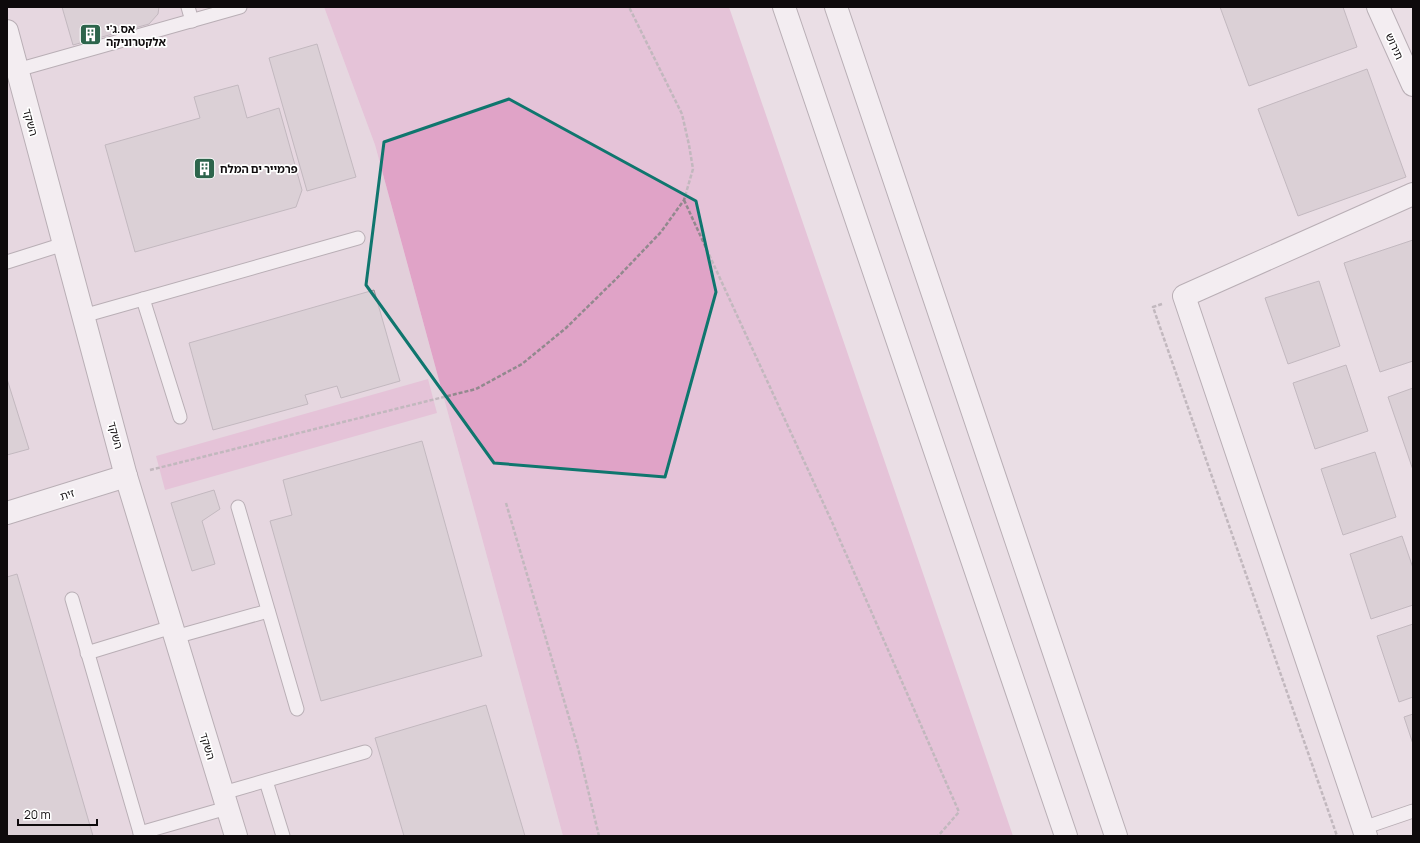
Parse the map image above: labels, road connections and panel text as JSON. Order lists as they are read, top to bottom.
{
  "streets": {
    "street": ["תירוש", "השקד", "זית"]
  },
  "crossings": [
    ["השקד", "זית"]
  ],
  "places": {
    "building": ["אס.ג'י אלקטרוניקה", "פרמייר ים המלח"]
  },
  "scale_bar": "20 m"
}
